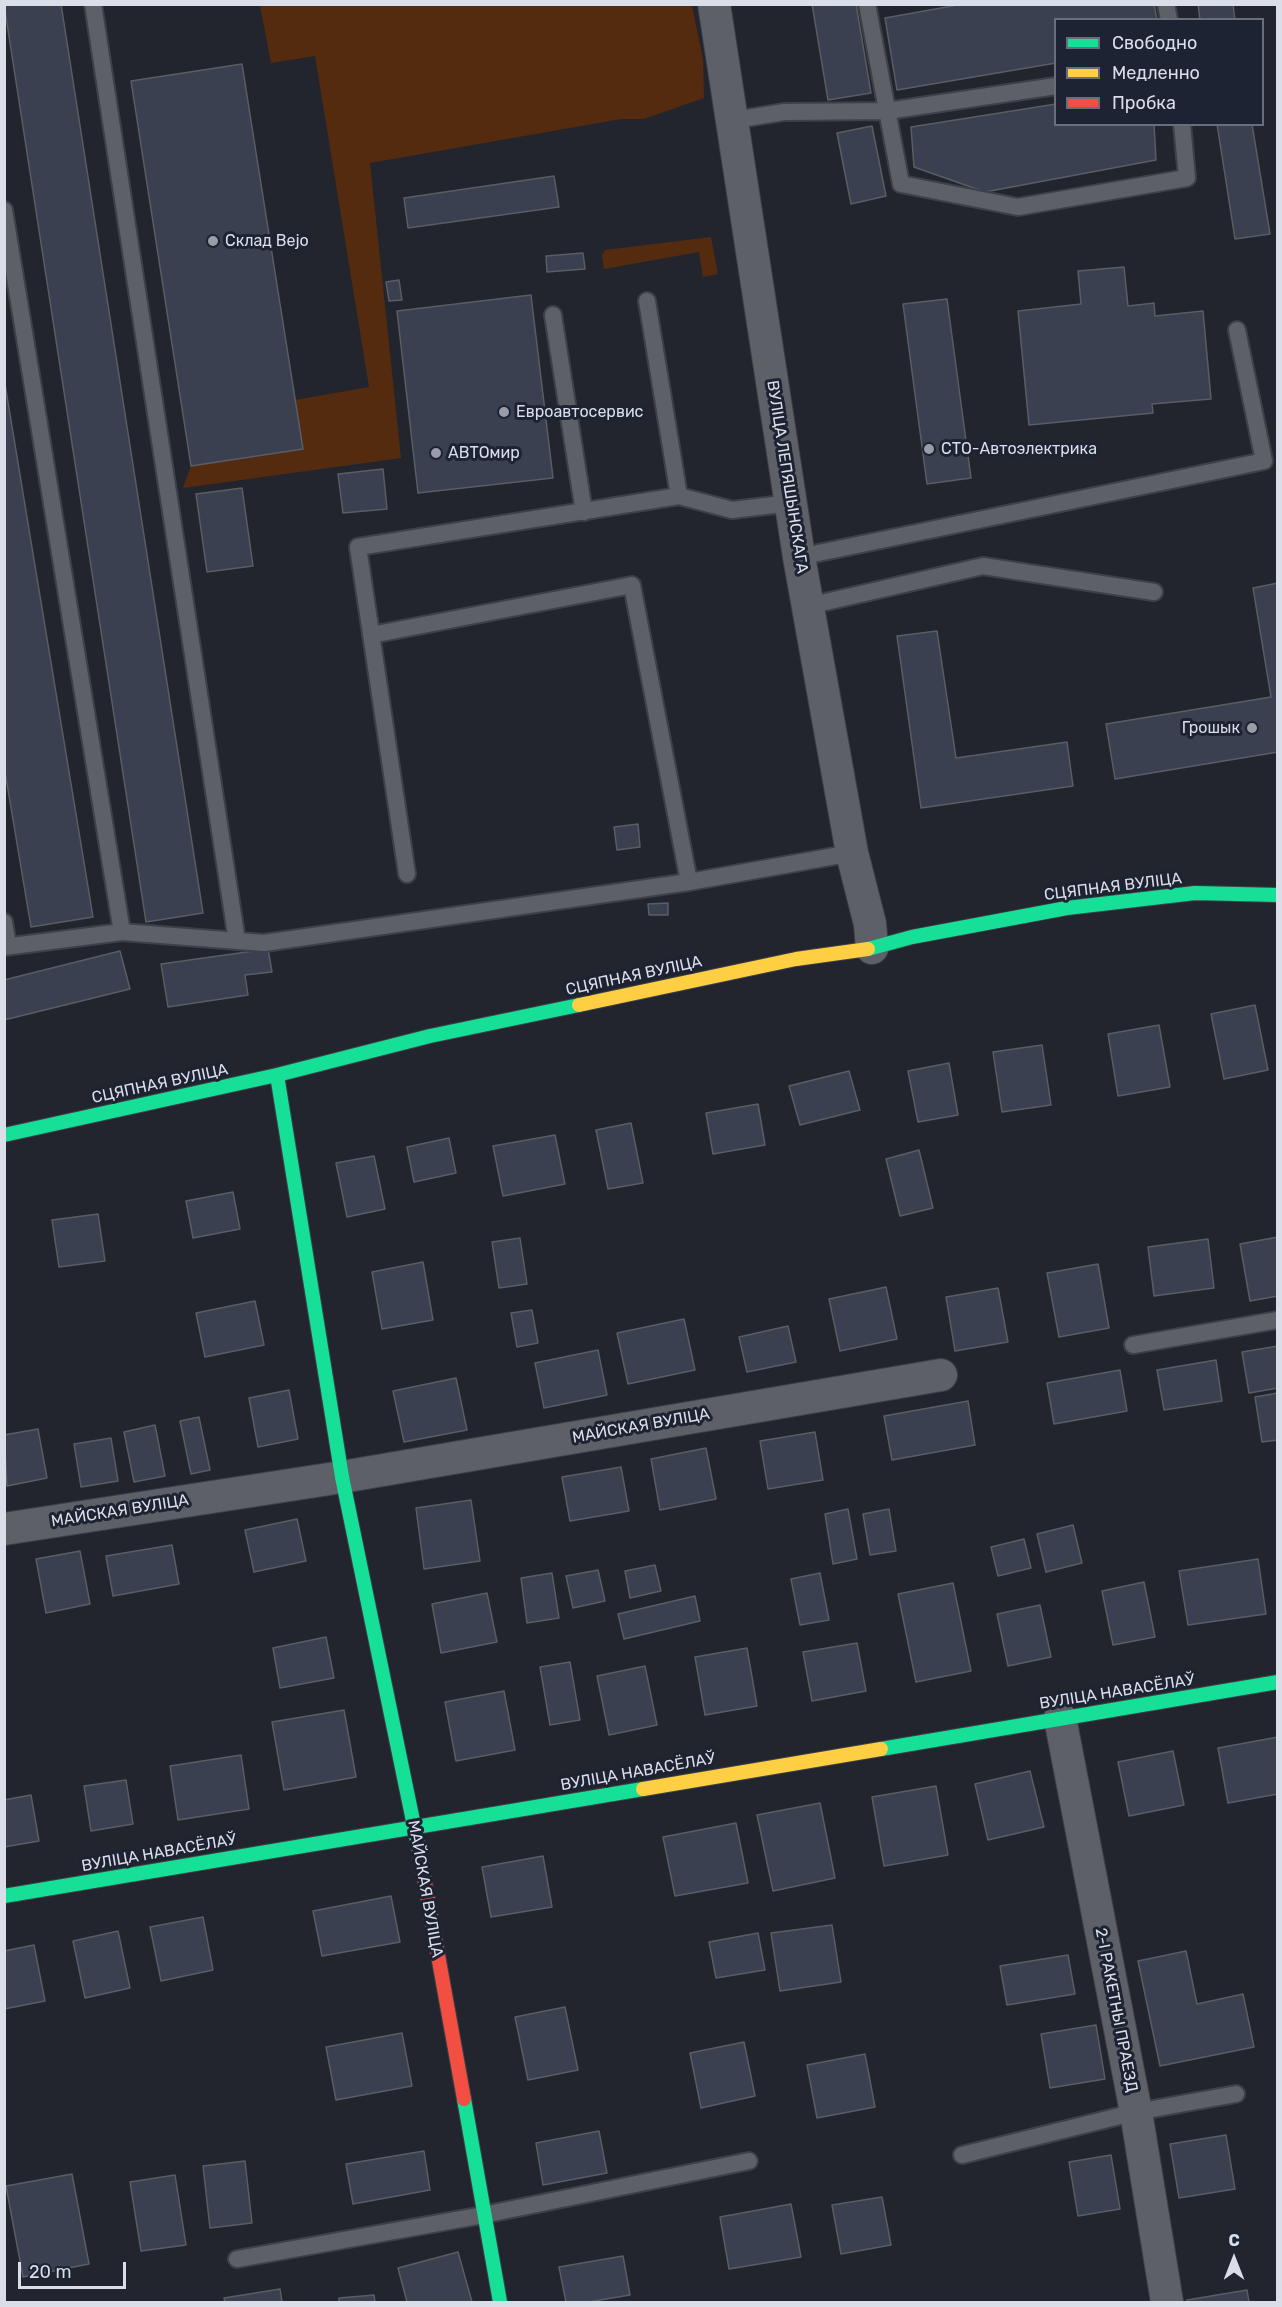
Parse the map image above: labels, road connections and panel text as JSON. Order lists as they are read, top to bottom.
{
  "streets": {
    "main road": ["СЦЯПНАЯ ВУЛІЦА", "МАЙСКАЯ ВУЛІЦА", "ВУЛІЦА НАВАСЁЛАЎ"],
    "street": ["ВУЛІЦА ЛЕПЯШЫНСКАГА", "2-І РАКЕТНЫ ПРАЕЗД"]
  },
  "crossings": [
    ["ВУЛІЦА ЛЕПЯШЫНСКАГА", "СЦЯПНАЯ ВУЛІЦА"],
    ["СЦЯПНАЯ ВУЛІЦА", "МАЙСКАЯ ВУЛІЦА"],
    ["МАЙСКАЯ ВУЛІЦА", "ВУЛІЦА НАВАСЁЛАЎ"],
    ["ВУЛІЦА НАВАСЁЛАЎ", "2-І РАКЕТНЫ ПРАЕЗД"]
  ],
  "places": [
    "Склад Bejo",
    "Евроавтосервис",
    "СТО-Автоэлектрика",
    "АВТОмир",
    "Грошык"
  ],
  "legend": ["Свободно", "Медленно", "Пробка"],
  "scale_bar": "20 m",
  "north": "top"
}
